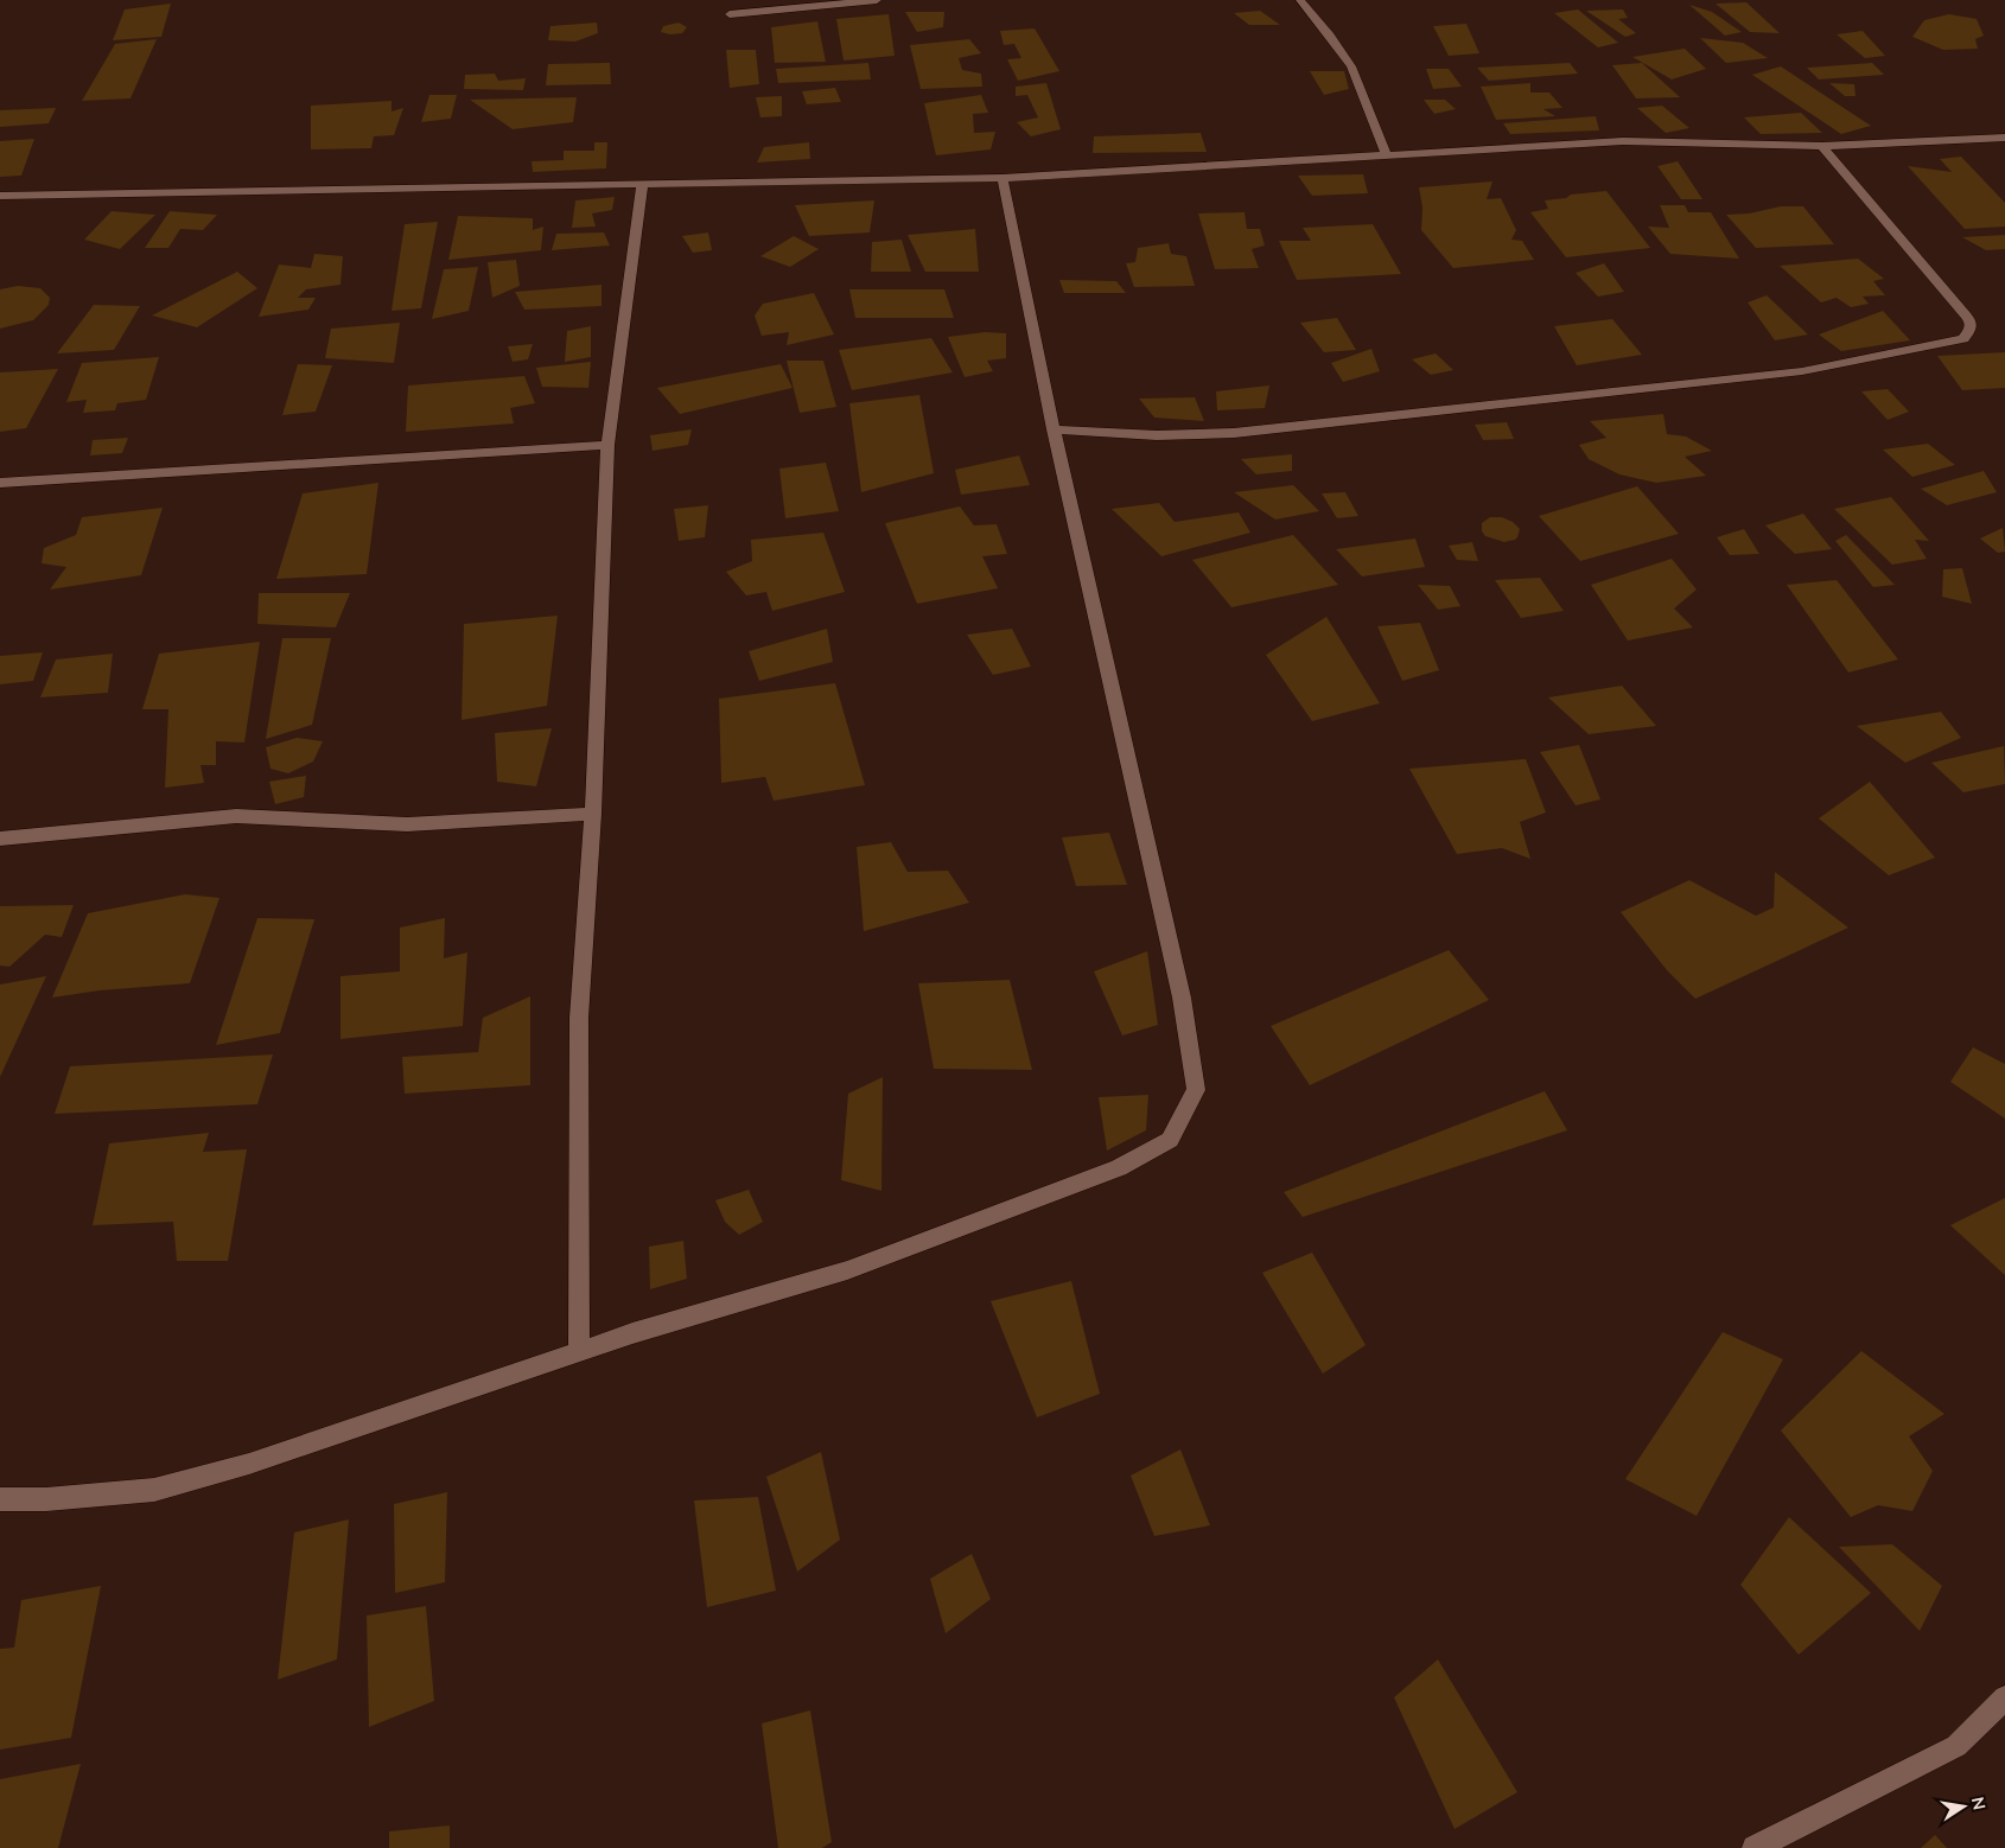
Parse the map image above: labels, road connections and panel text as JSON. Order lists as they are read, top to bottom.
{
  "north": "right"
}
